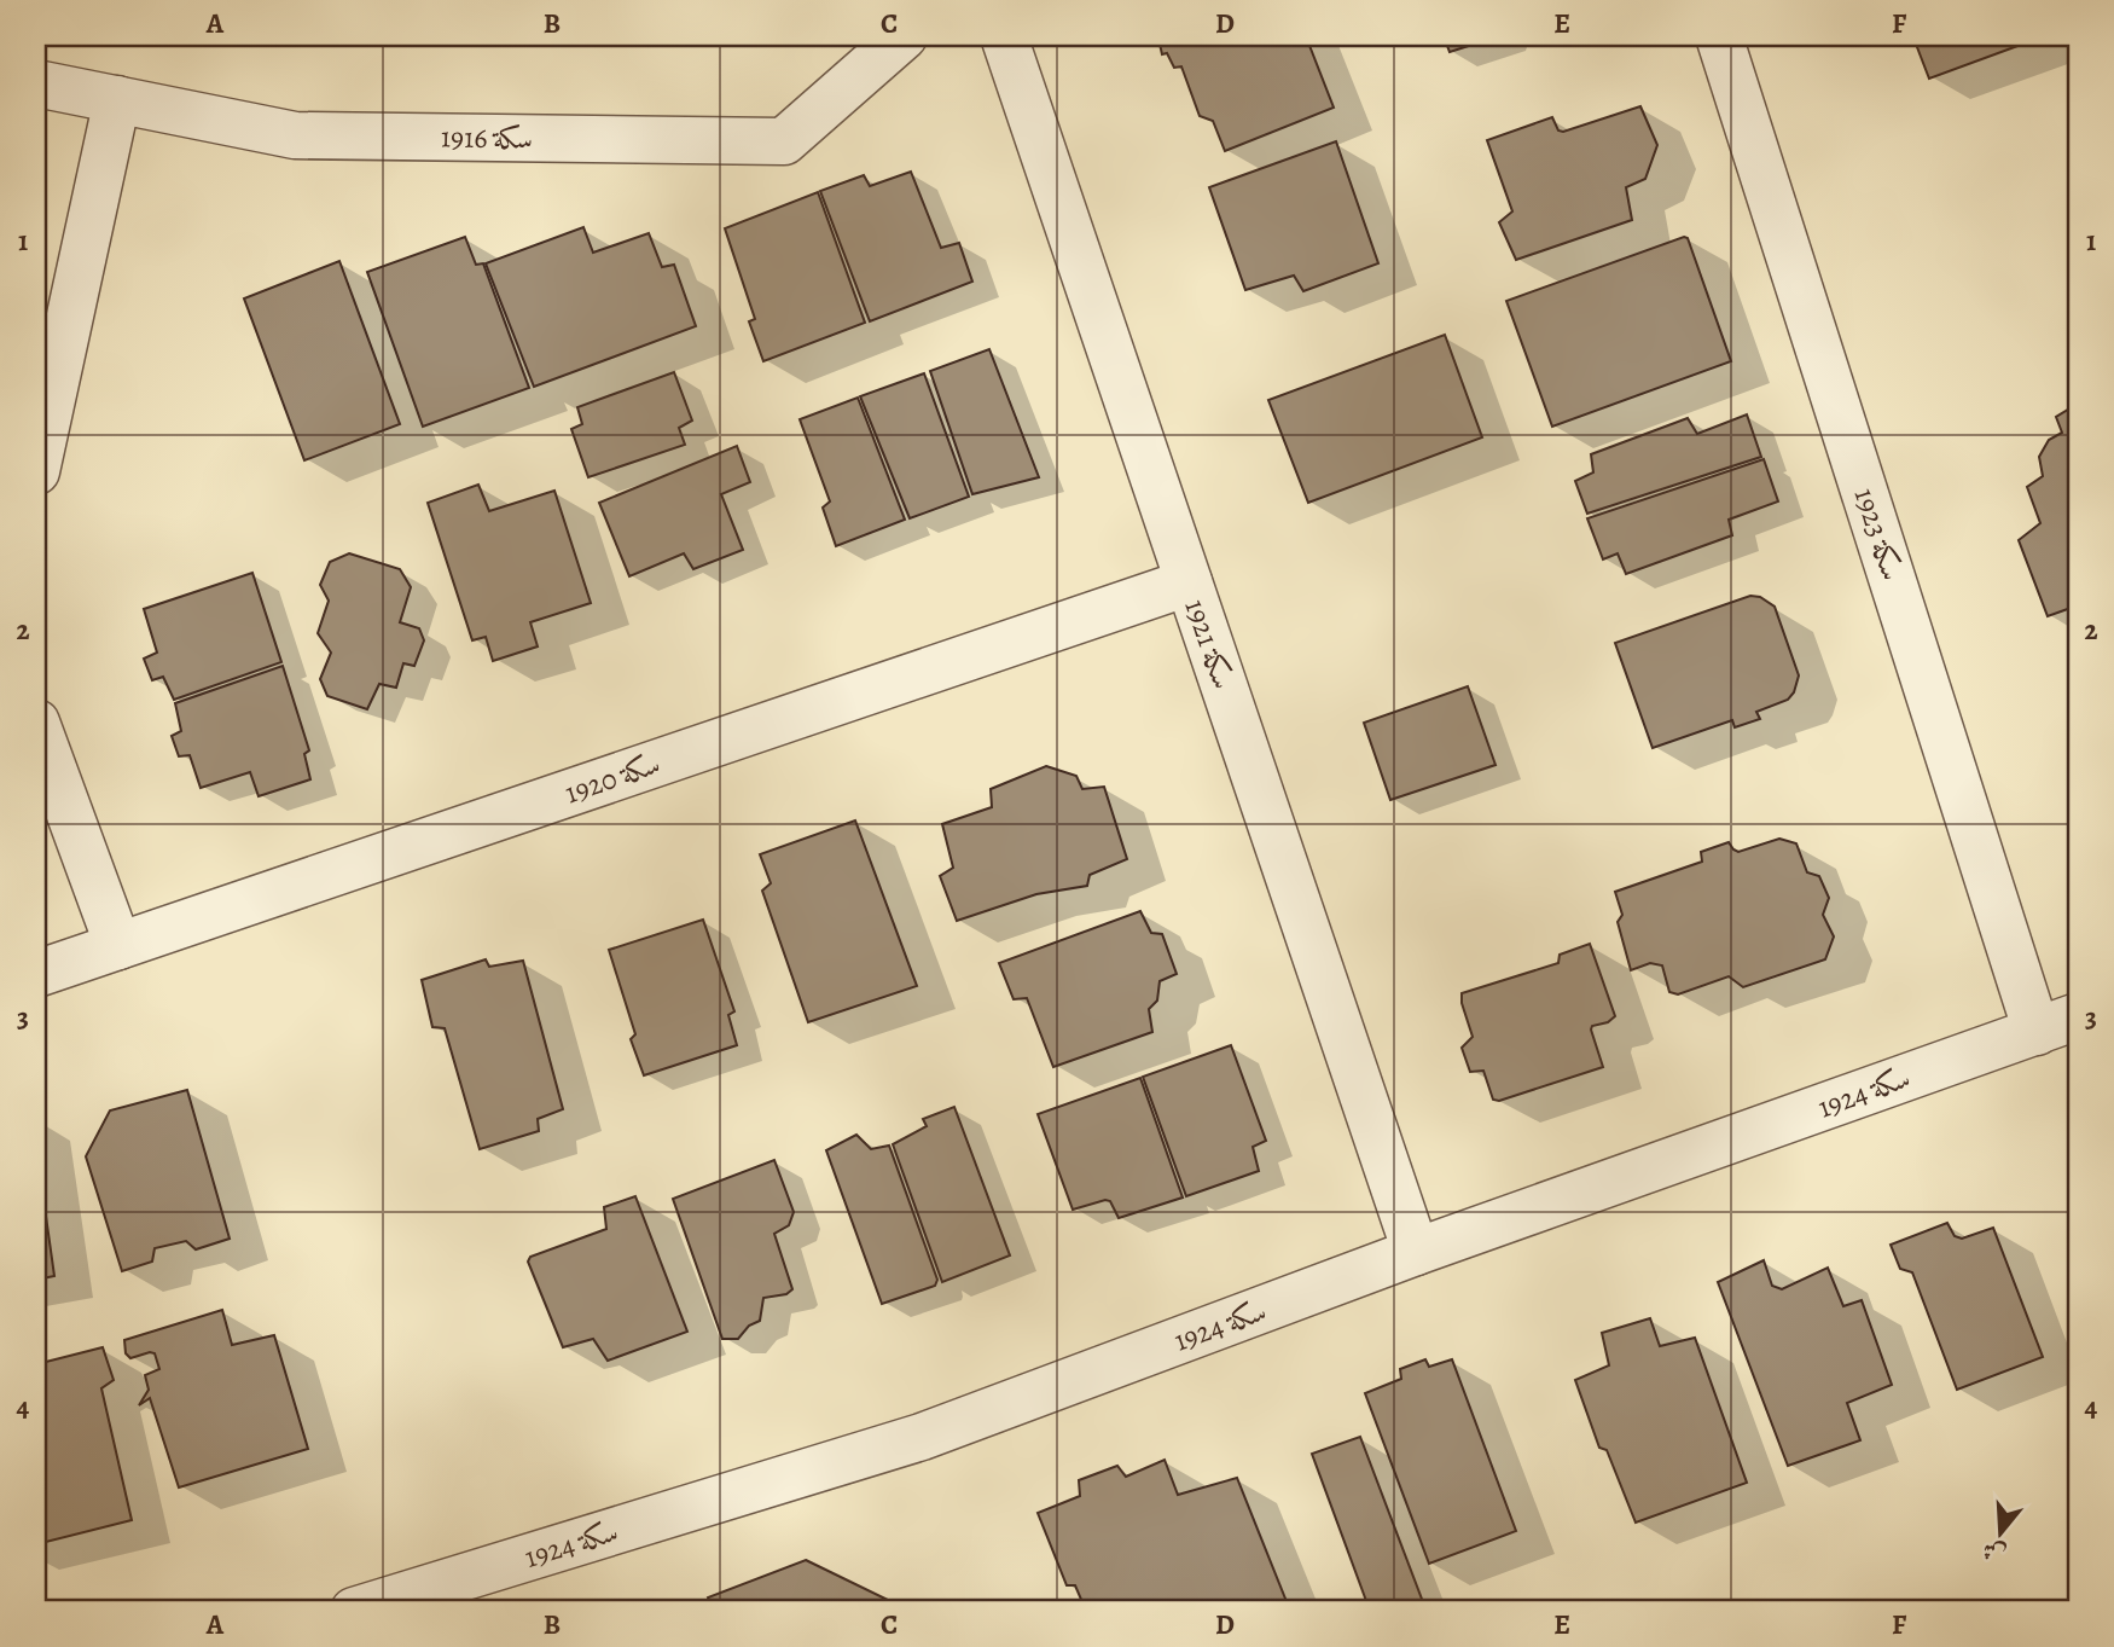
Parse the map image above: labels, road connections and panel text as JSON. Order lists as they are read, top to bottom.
{
  "streets": {
    "street": [
      "سكة 1916",
      "سكة 1923",
      "سكة 1921",
      "سكة 1920",
      "سكة 1924"
    ]
  },
  "crossings": [
    ["سكة 1923", "سكة 1924"],
    ["سكة 1921", "سكة 1920"],
    ["سكة 1921", "سكة 1924"]
  ],
  "north": "bottom",
  "grid": {
    "columns": [
      "A",
      "B",
      "C",
      "D",
      "E",
      "F"
    ],
    "rows": [
      "1",
      "2",
      "3",
      "4"
    ]
  }
}
